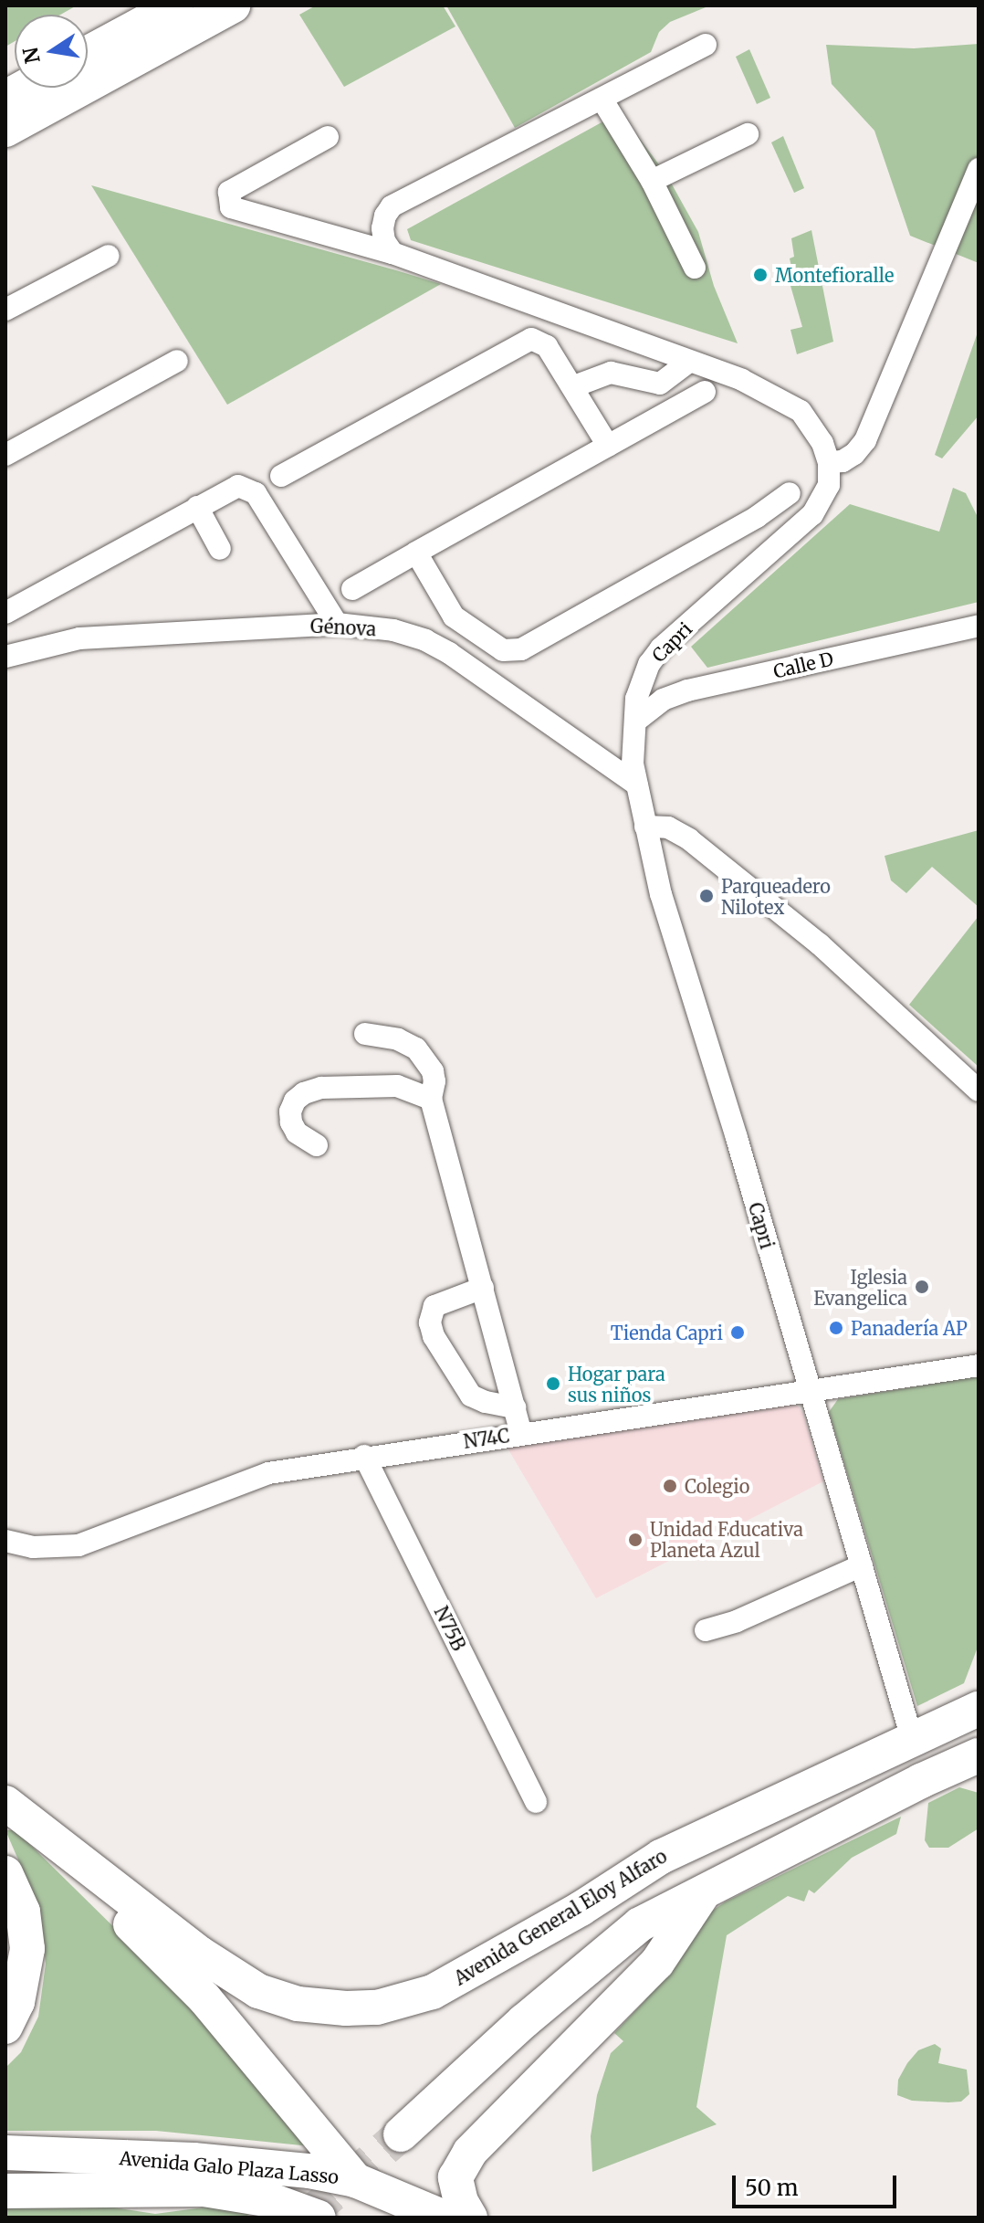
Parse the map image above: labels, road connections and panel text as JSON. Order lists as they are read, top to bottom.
{
  "streets": {
    "main road": ["Avenida General Eloy Alfaro", "Avenida Galo Plaza Lasso"],
    "street": [
      "Génova",
      "Capri",
      "Calle D",
      "N74C",
      "N75B"
    ]
  },
  "crossings": [
    ["Génova", "Capri"],
    ["Capri", "Calle D"],
    ["Capri", "N74C"],
    ["Capri", "Avenida General Eloy Alfaro"],
    ["N74C", "N75B"]
  ],
  "places": [
    "Montefioralle",
    "Parqueadero Nilotex",
    "Iglesia Evangelica",
    "Panadería AP",
    "Tienda Capri",
    "Hogar para sus niños",
    "Colegio",
    "Unidad Educativa Planeta Azul"
  ],
  "scale_bar": "50 m",
  "north": "left"
}
